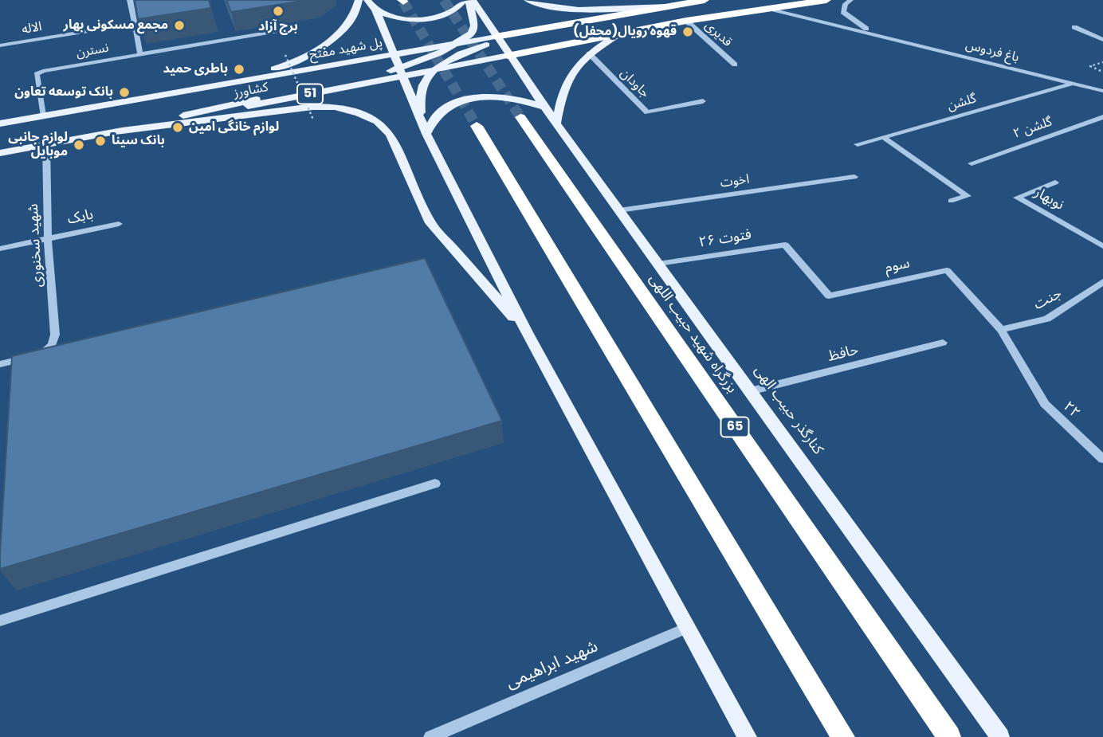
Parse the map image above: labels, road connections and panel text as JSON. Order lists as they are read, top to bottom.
{
  "streets": {
    "highway": ["51", "بزرگراه شهید حبیب اللهی", "65"],
    "main road": ["پل شهید مفتح", "کشاورز", "کنارگذر حبیب الهی"],
    "street": [
      "الاله",
      "قدیری",
      "نسترن",
      "باغ فردوس",
      "جاودان",
      "گلشن",
      "گلشن ۲",
      "اخوت",
      "نوبهار",
      "بابک",
      "فتوت ۲۶",
      "شهید سخنوری",
      "سوم",
      "جنت",
      "حافظ",
      "۲۲",
      "شهید ابراهیمی"
    ]
  },
  "crossings": [
    ["قدیری", "51"],
    ["پل شهید مفتح", "51"],
    ["پل شهید مفتح", "کنارگذر حبیب الهی"],
    ["نسترن", "51"],
    ["باغ فردوس", "گلشن"],
    ["کشاورز", "51"],
    ["کشاورز", "شهید سخنوری"],
    ["کشاورز", "کنارگذر حبیب الهی"],
    ["51", "کنارگذر حبیب الهی"],
    ["اخوت", "کنارگذر حبیب الهی"],
    ["بابک", "شهید سخنوری"],
    ["فتوت ۲۶", "سوم"],
    ["فتوت ۲۶", "کنارگذر حبیب الهی"],
    ["سوم", "جنت"],
    ["سوم", "۲۲"],
    ["جنت", "۲۲"],
    ["حافظ", "کنارگذر حبیب الهی"]
  ],
  "places": [
    "برج آزاد",
    "مجمع مسکونی بهار",
    "قهوه رویال(محفل)",
    "باطری حمید",
    "بانک توسعه تعاون",
    "لوازم خانگی امین",
    "بانک سینا",
    "لوازم جانبی موبایل"
  ]
}
